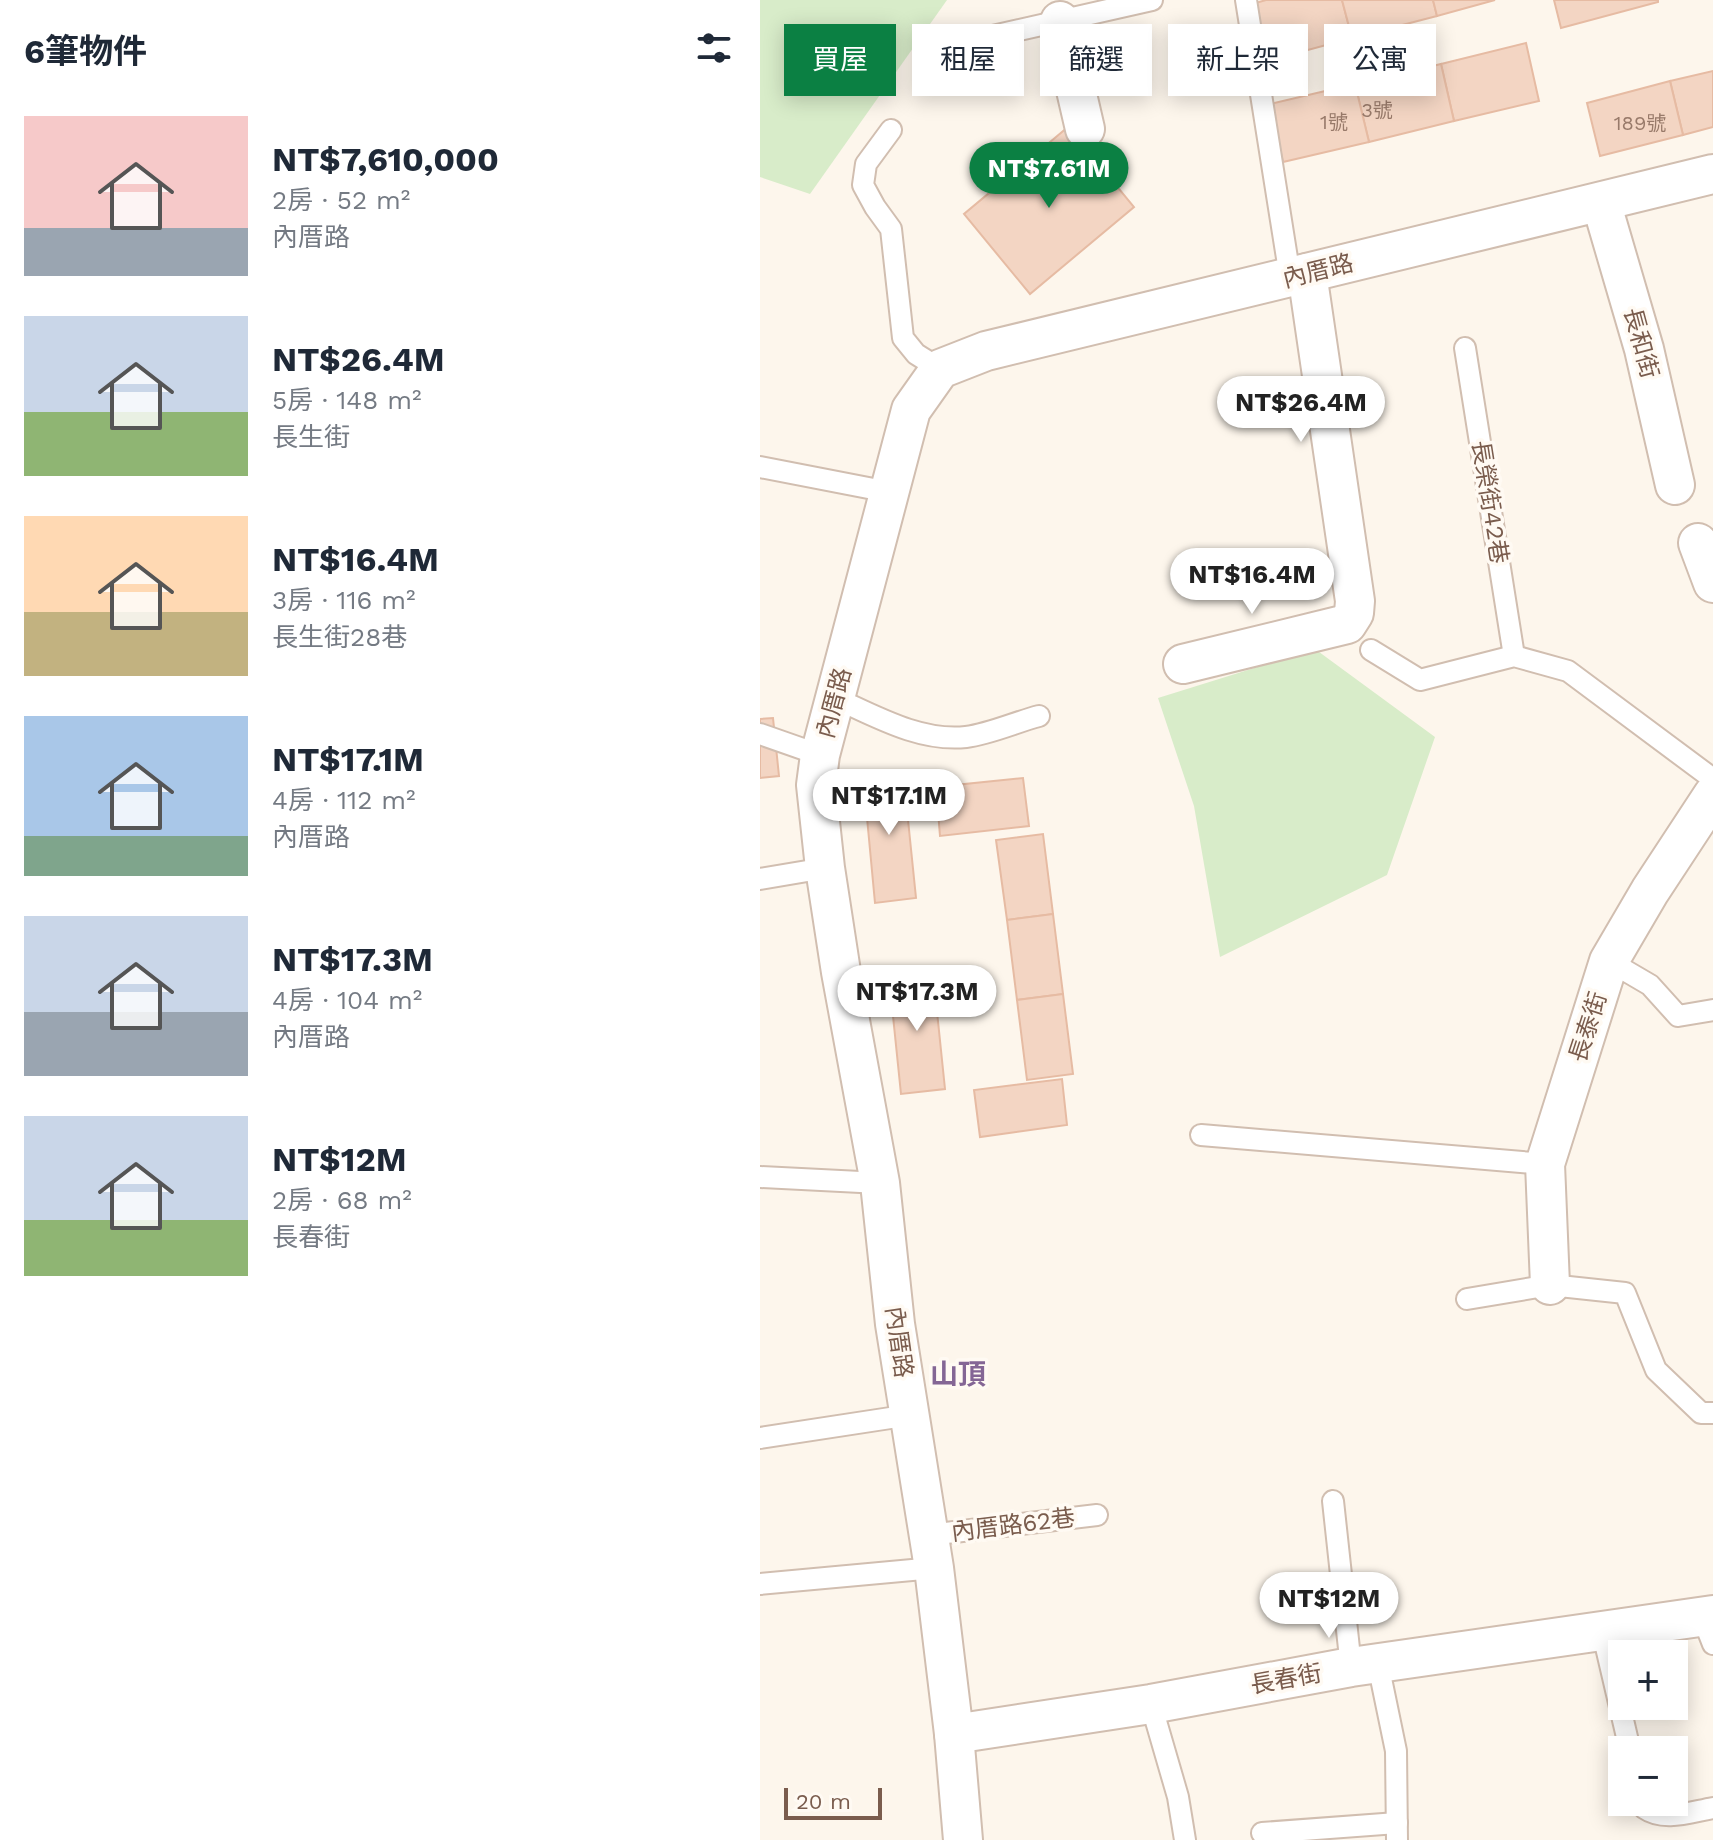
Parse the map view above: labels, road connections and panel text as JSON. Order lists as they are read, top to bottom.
{
  "streets": {
    "street": [
      "內厝路",
      "長和街",
      "長泰街",
      "長春街"
    ],
    "lane": ["長榮街42巷", "內厝路62巷"]
  },
  "crossings": [
    ["內厝路", "長和街"],
    ["內厝路", "內厝路62巷"],
    ["內厝路", "長春街"]
  ],
  "districts": ["山頂"],
  "house_numbers": ["3號", "1號", "189號"],
  "scale_bar": "20 m",
  "page": {
    "heading": "6筆物件",
    "chip": [
      "買屋",
      "租屋",
      "篩選",
      "新上架",
      "公寓"
    ],
    "list": [
      {
        "name": "NT$7,610,000",
        "note": "2房 · 52 m² · 內厝路"
      },
      {
        "name": "NT$26.4M",
        "note": "5房 · 148 m² · 長生街"
      },
      {
        "name": "NT$16.4M",
        "note": "3房 · 116 m² · 長生街28巷"
      },
      {
        "name": "NT$17.1M",
        "note": "4房 · 112 m² · 內厝路"
      },
      {
        "name": "NT$17.3M",
        "note": "4房 · 104 m² · 內厝路"
      },
      {
        "name": "NT$12M",
        "note": "2房 · 68 m² · 長春街"
      }
    ],
    "price": [
      "NT$7.61M",
      "NT$26.4M",
      "NT$16.4M",
      "NT$17.1M",
      "NT$17.3M",
      "NT$12M"
    ],
    "map_buttons": ["+", "−"],
    "scale": "20 m"
  }
}
